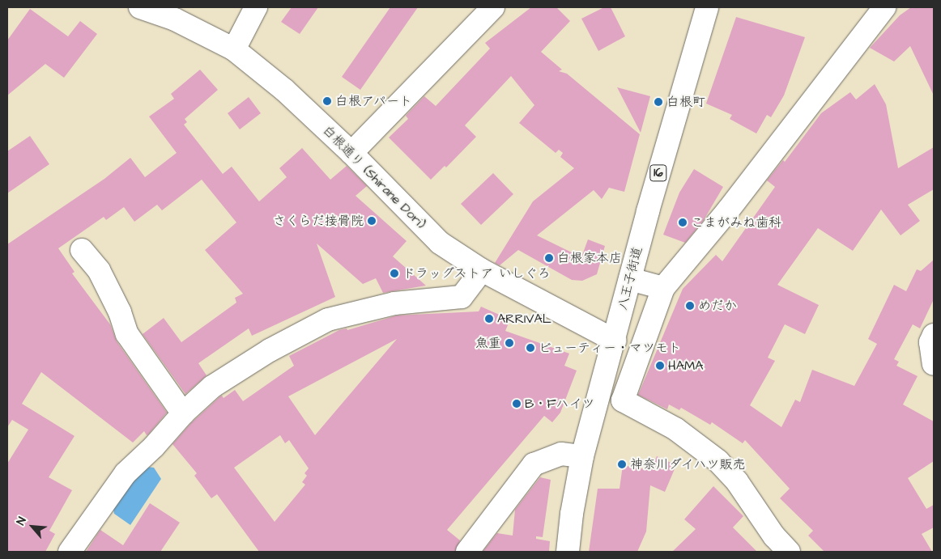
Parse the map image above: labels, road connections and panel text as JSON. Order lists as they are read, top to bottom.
{
  "streets": {
    "main road": ["16", "白根通り (Shirane Dori)", "八王子街道"]
  },
  "crossings": [
    ["白根通り (Shirane Dori)", "八王子街道"]
  ],
  "places": [
    "白根アパート",
    "白根町",
    "さくらだ接骨院",
    "こまがみね歯科",
    "白根家本店",
    "ドラッグストア いしぐろ",
    "めだか",
    "ARRIVAL",
    "魚重",
    "ビューティー・マツモト",
    "HAMA",
    "B・Fハイツ",
    "神奈川ダイハツ販売"
  ],
  "north": "top left"
}
